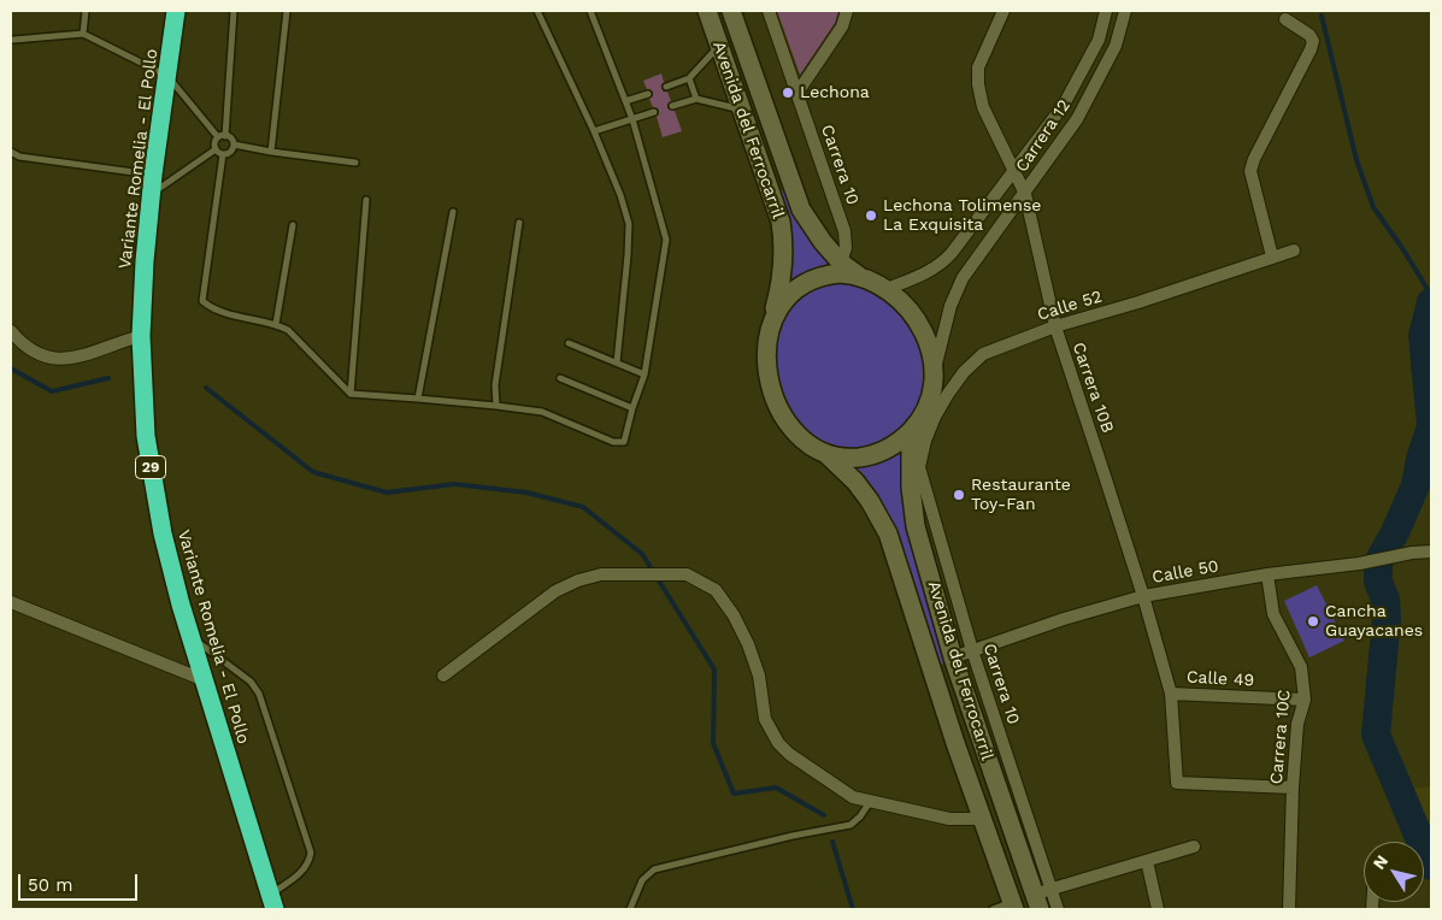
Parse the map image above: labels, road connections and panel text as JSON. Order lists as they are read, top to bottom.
{
  "streets": {
    "highway": ["Variante Romelia - El Pollo", "29"],
    "main road": ["Avenida del Ferrocarril"],
    "street": [
      "Carrera 12",
      "Carrera 10",
      "Calle 52",
      "Carrera 10B",
      "Calle 50",
      "Calle 49",
      "Carrera 10C"
    ]
  },
  "crossings": [
    ["Avenida del Ferrocarril", "Carrera 12"],
    ["Avenida del Ferrocarril", "Carrera 10"],
    ["Avenida del Ferrocarril", "Calle 50"],
    ["Carrera 12", "Carrera 10B"],
    ["Carrera 10", "Calle 52"],
    ["Carrera 10", "Calle 50"],
    ["Calle 52", "Carrera 10B"],
    ["Carrera 10B", "Calle 50"],
    ["Carrera 10B", "Calle 49"],
    ["Carrera 10B", "Carrera 10C"],
    ["Calle 50", "Carrera 10C"],
    ["Calle 49", "Carrera 10C"]
  ],
  "places": [
    "Lechona",
    "Lechona Tolimense La Exquisita",
    "Restaurante Toy-Fan",
    "Cancha Guayacanes"
  ],
  "scale_bar": "50 m",
  "north": "top left"
}
